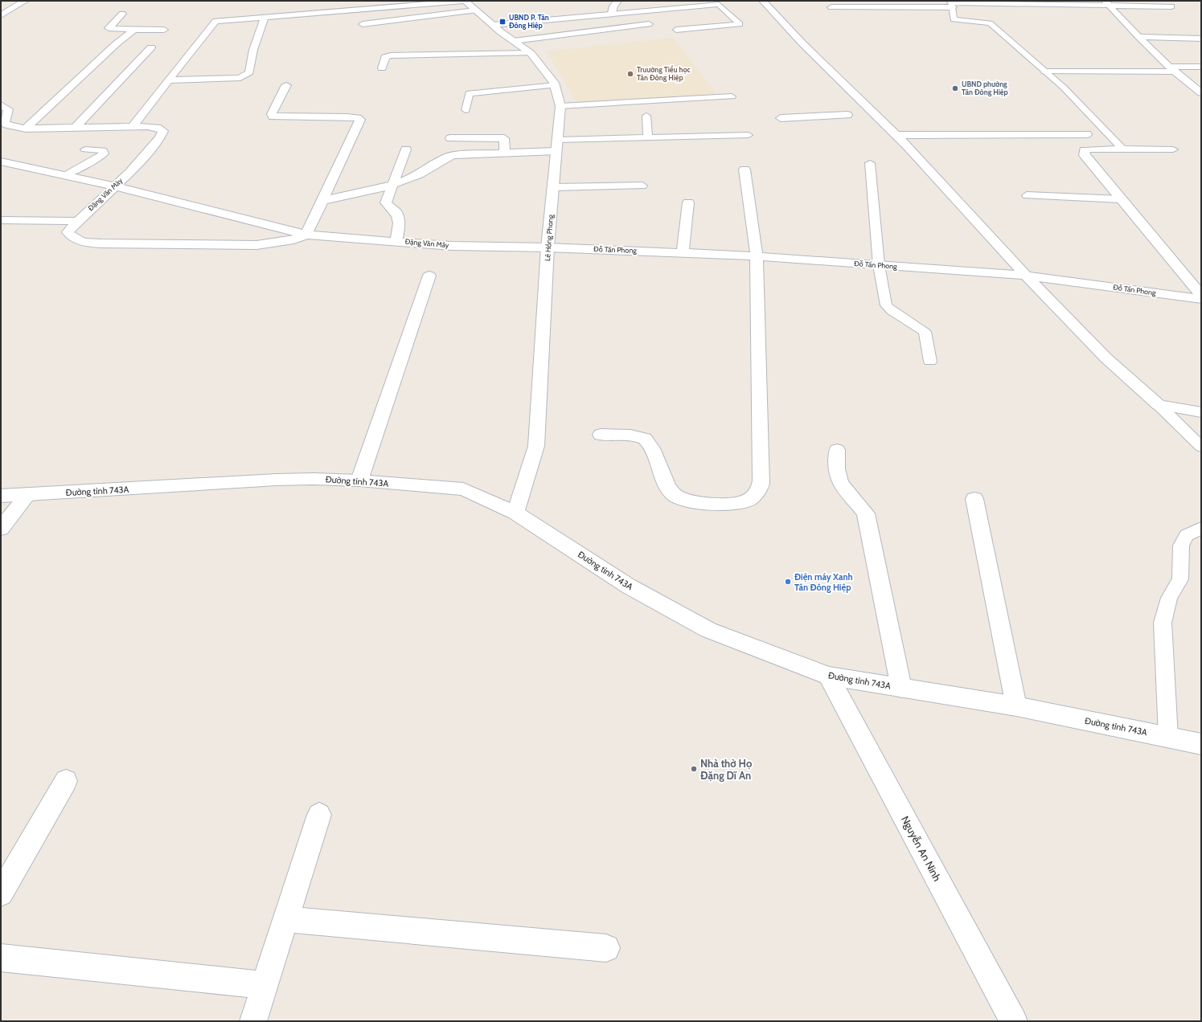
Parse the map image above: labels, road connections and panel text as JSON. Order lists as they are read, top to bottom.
{
  "streets": {
    "street": [
      "Đặng Văn Mây",
      "Lê Hồng Phong",
      "Đỗ Tấn Phong",
      "Đường tỉnh 743A",
      "Nguyễn An Ninh"
    ]
  },
  "crossings": [
    ["Đặng Văn Mây", "Lê Hồng Phong"],
    ["Đặng Văn Mây", "Đỗ Tấn Phong"],
    ["Lê Hồng Phong", "Đỗ Tấn Phong"],
    ["Lê Hồng Phong", "Đường tỉnh 743A"],
    ["Đường tỉnh 743A", "Nguyễn An Ninh"]
  ],
  "places": {
    "transit": ["UBND P. Tân Đông Hiệp"],
    "other": [
      "Truường Tiểu học Tân Đông Hiệp",
      "UBND phường Tân Đông Hiệp",
      "Điện máy Xanh Tân Đông Hiệp",
      "Nhà thờ Họ Đặng Dĩ An"
    ]
  }
}
